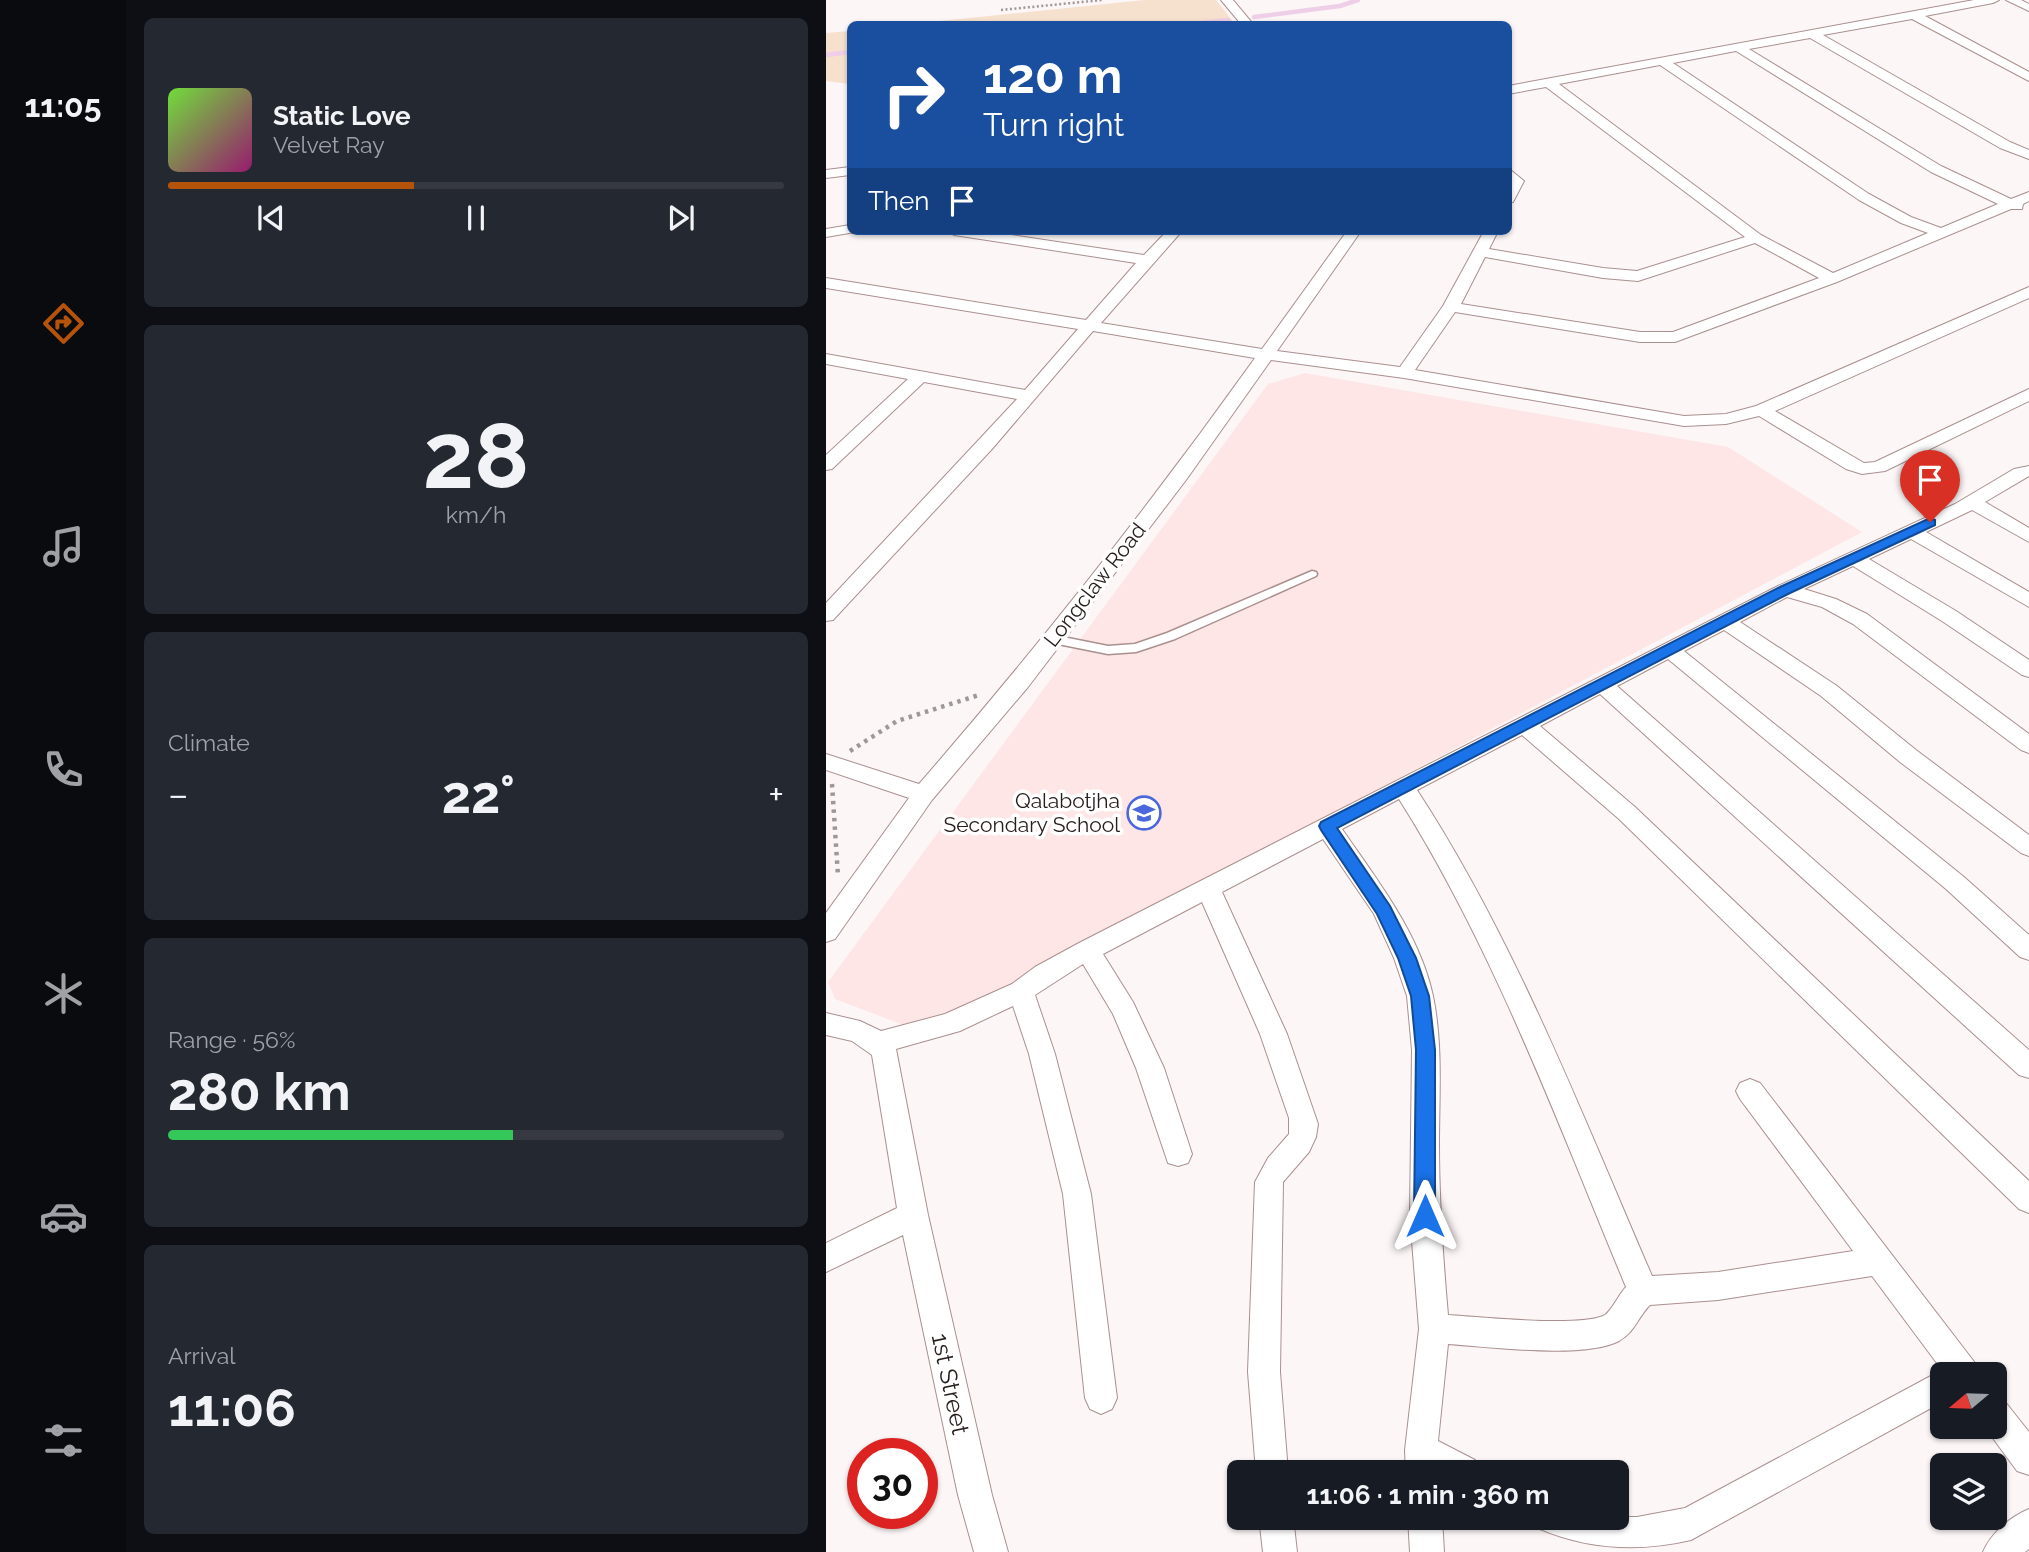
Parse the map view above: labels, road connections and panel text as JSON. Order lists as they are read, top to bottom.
{
  "streets": {
    "street": ["Longclaw Road", "1st Street"]
  },
  "places": {
    "school or university": ["Qalabotjha Secondary School"]
  },
  "north": "left",
  "page": {
    "tabs": "11:05",
    "turn": ["120 m", "Turn right"],
    "song": ["Static Love", "Velvet Ray"],
    "then": "Then",
    "tile": [
      ["28", "km/h"],
      "Climate",
      ["Range · 56%", "280 km"],
      ["Arrival", "11:06"]
    ],
    "heat": ["−", "22°", "+"],
    "limit": "30",
    "trip": "11:06 · 1 min · 360 m"
  }
}
